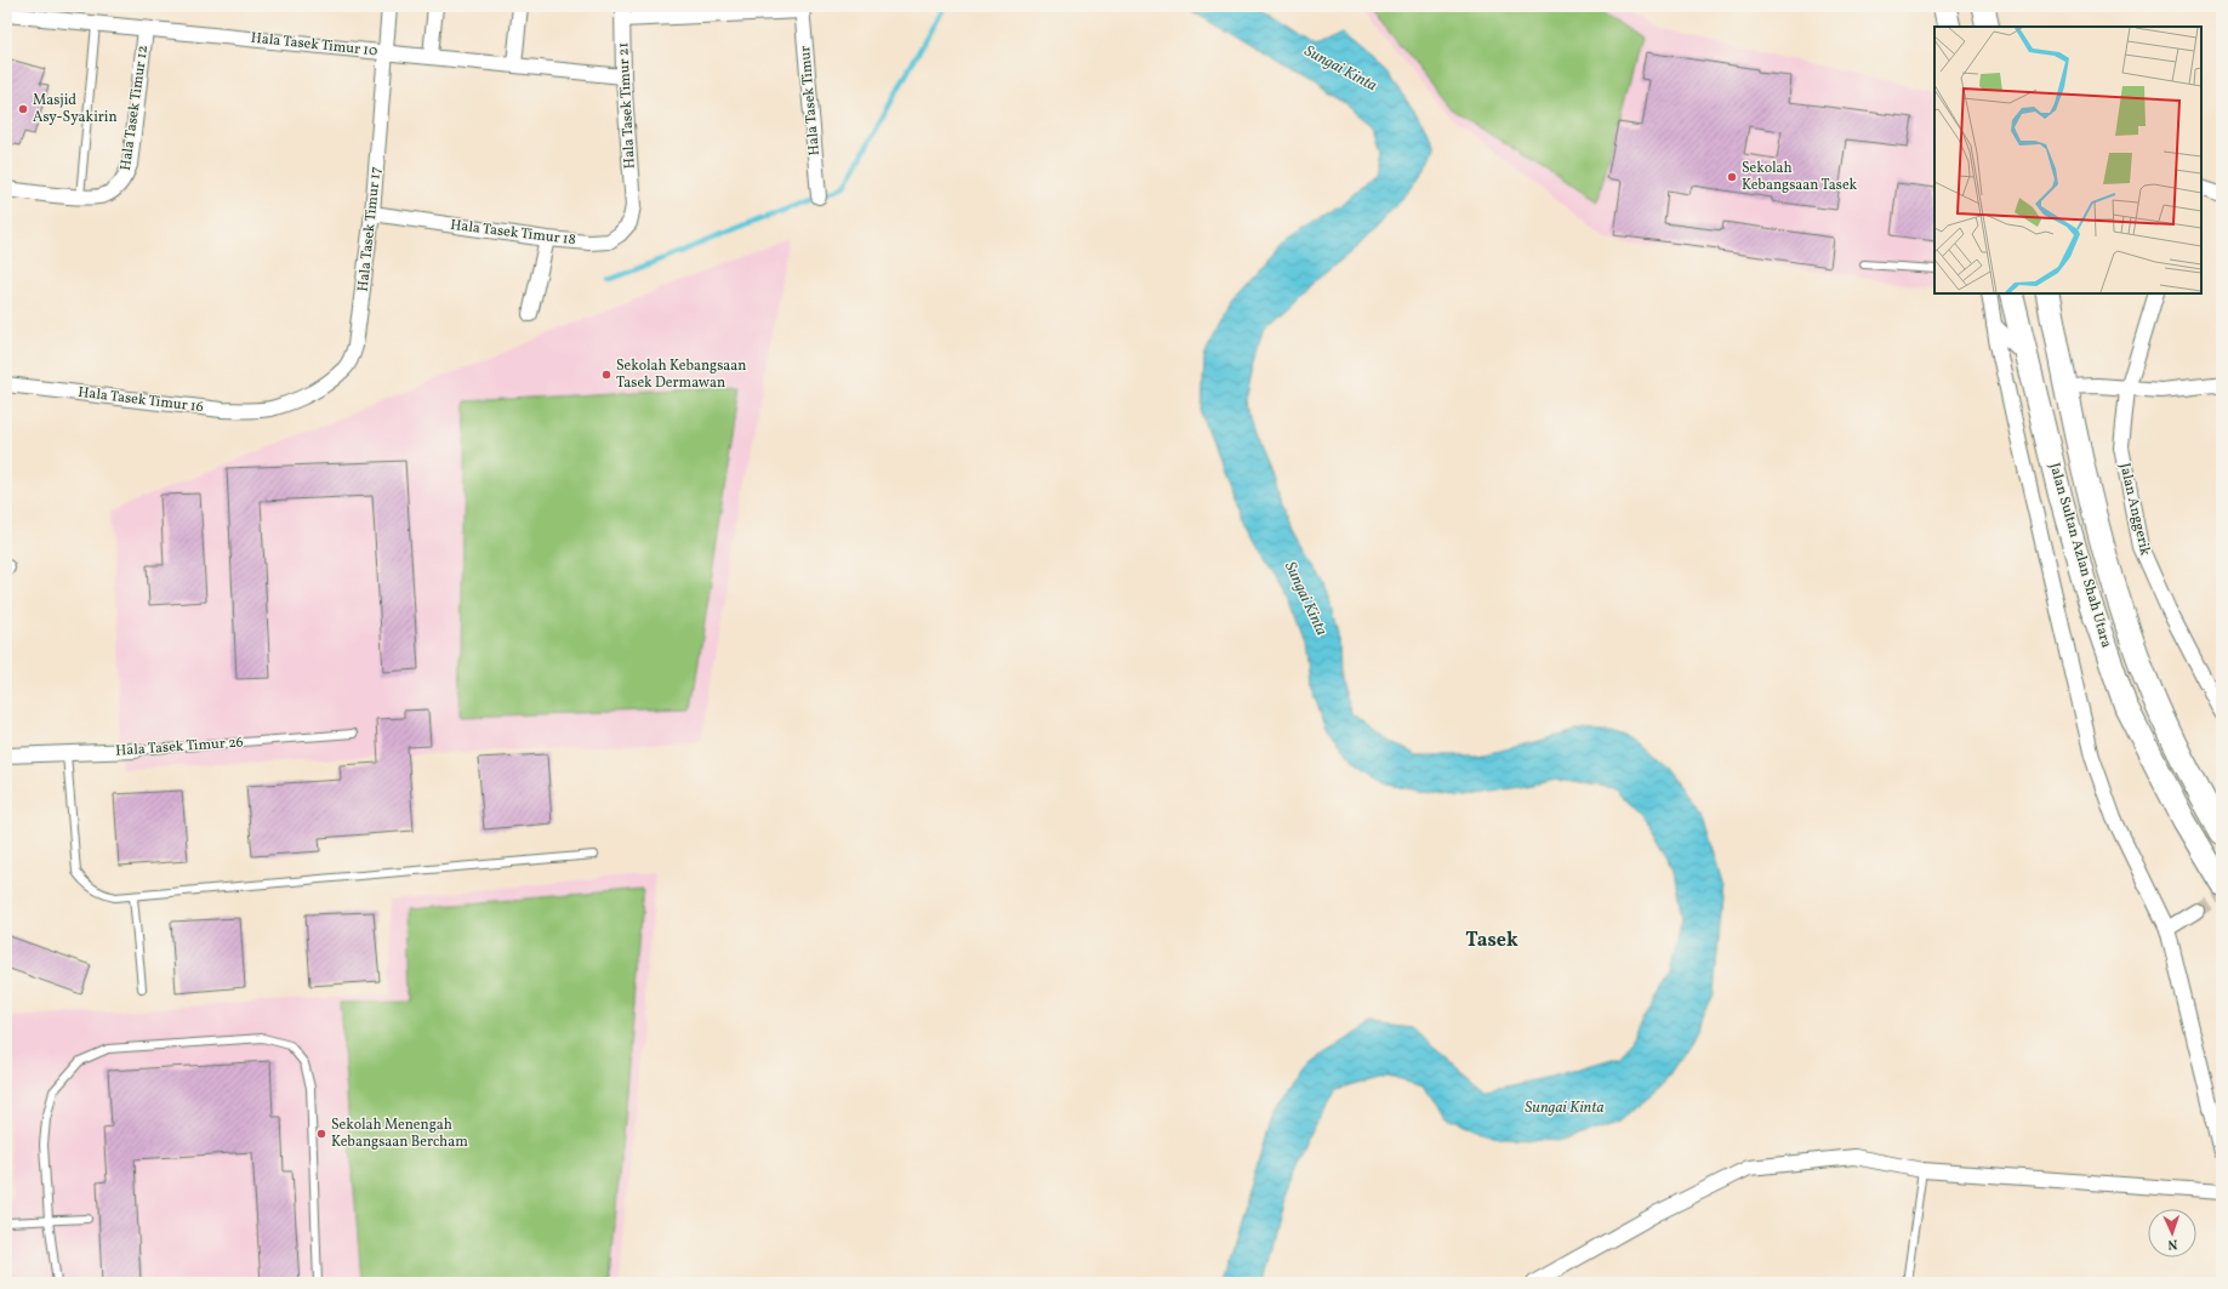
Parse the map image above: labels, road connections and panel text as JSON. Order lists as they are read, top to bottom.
{
  "streets": {
    "main road": ["Jalan Sultan Azlan Shah Utara"],
    "street": [
      "Hala Tasek Timur 10",
      "Hala Tasek Timur",
      "Hala Tasek Timur 21",
      "Hala Tasek Timur 12",
      "Hala Tasek Timur 17",
      "Hala Tasek Timur 18",
      "Hala Tasek Timur 16",
      "Jalan Anggerik",
      "Hala Tasek Timur 26"
    ]
  },
  "crossings": [
    ["Hala Tasek Timur 10", "Hala Tasek Timur 21"],
    ["Hala Tasek Timur 10", "Hala Tasek Timur 12"],
    ["Hala Tasek Timur 10", "Hala Tasek Timur 17"],
    ["Hala Tasek Timur 21", "Hala Tasek Timur 18"],
    ["Hala Tasek Timur 17", "Hala Tasek Timur 18"],
    ["Hala Tasek Timur 17", "Hala Tasek Timur 16"]
  ],
  "districts": ["Tasek"],
  "water": ["Sungai Kinta"],
  "places": [
    "Masjid Asy-Syakirin",
    "Sekolah Kebangsaan Tasek",
    "Sekolah Kebangsaan Tasek Dermawan",
    "Sekolah Menengah Kebangsaan Bercham"
  ],
  "north": "bottom"
}
